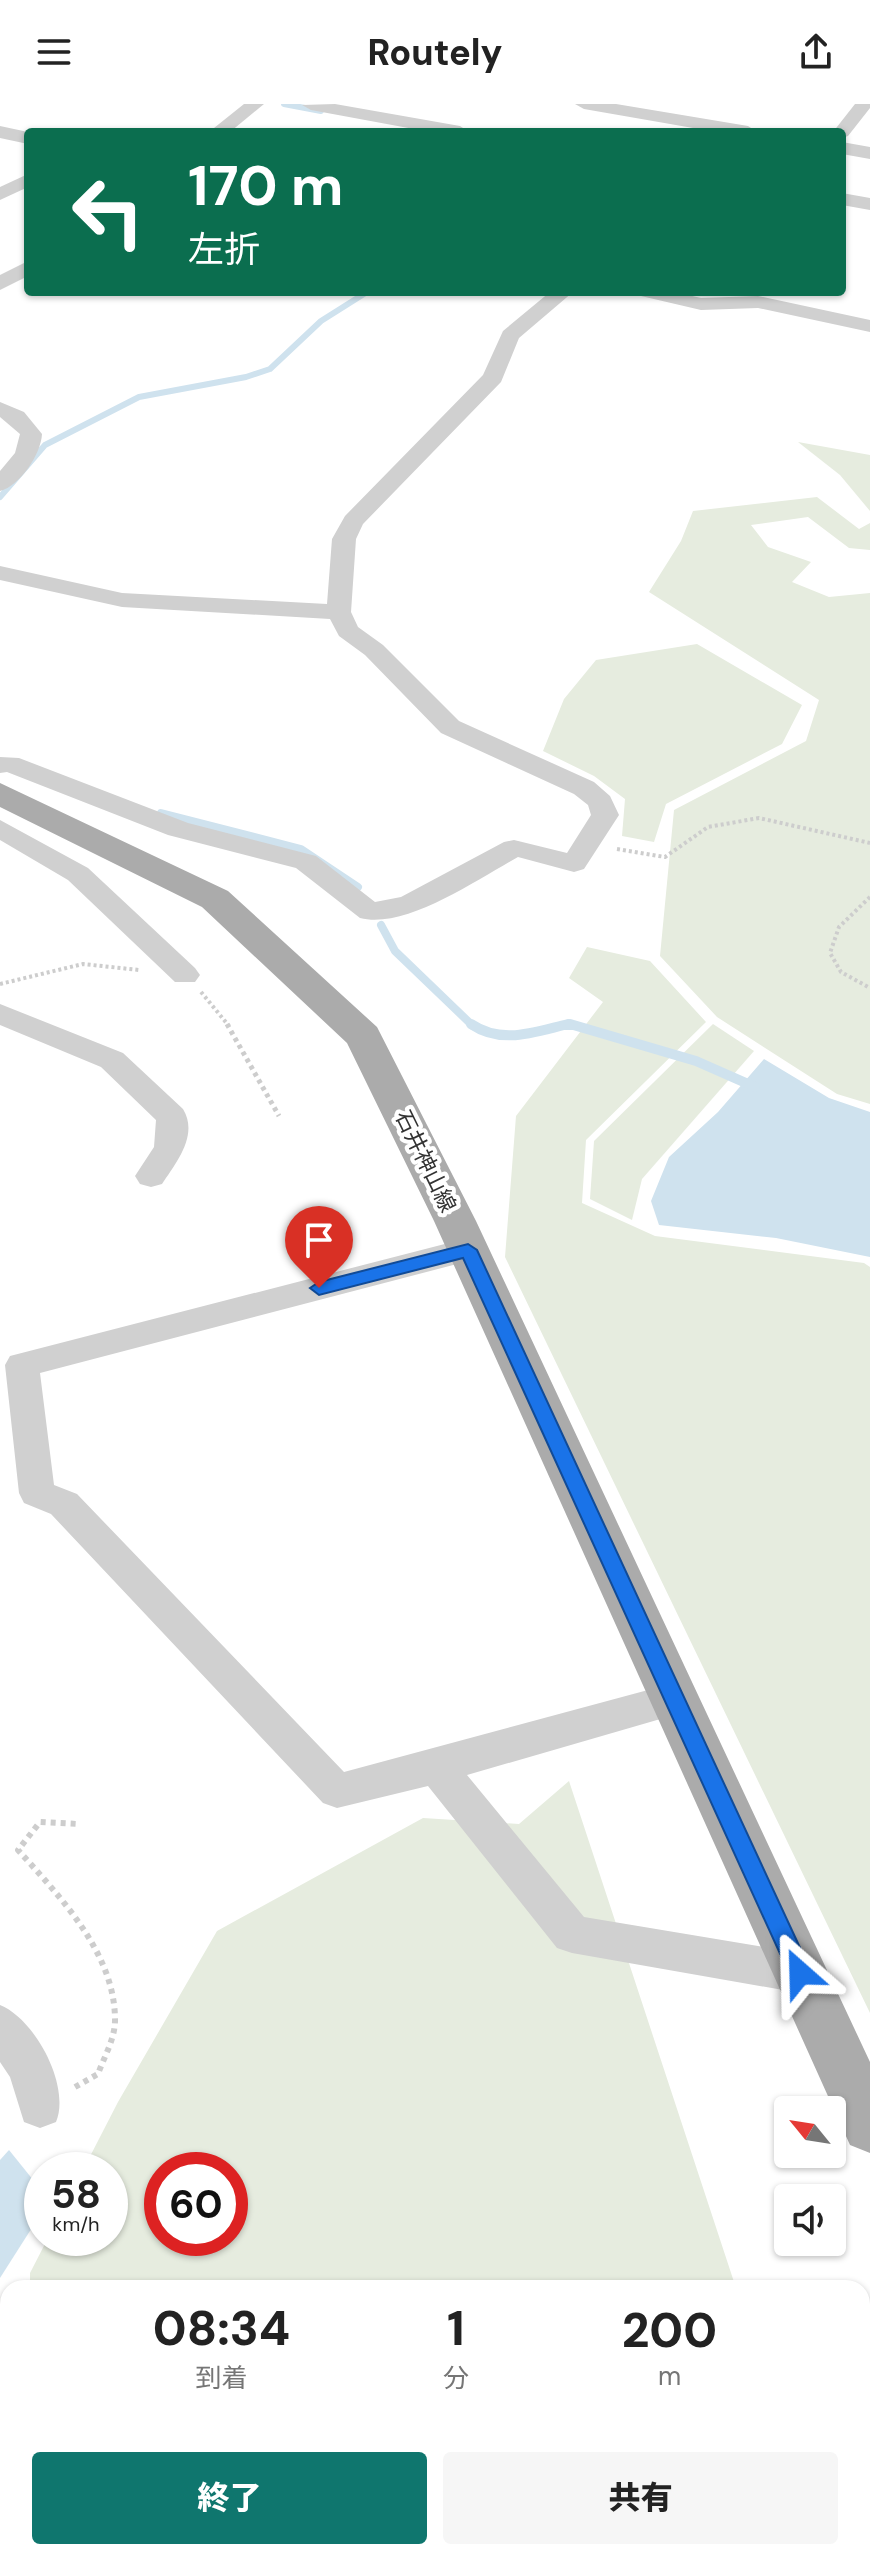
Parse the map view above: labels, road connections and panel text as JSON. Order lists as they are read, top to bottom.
{
  "streets": {
    "main road": ["石井神山線"]
  },
  "north": "top left",
  "page": {
    "header": "Routely",
    "turn": ["170 m", "左折"],
    "speed": "58 km/h",
    "limit": "60",
    "eta": [
      "08:34",
      "到着",
      "1",
      "分",
      "200",
      "m"
    ],
    "buttons": ["終了", "共有"]
  }
}
